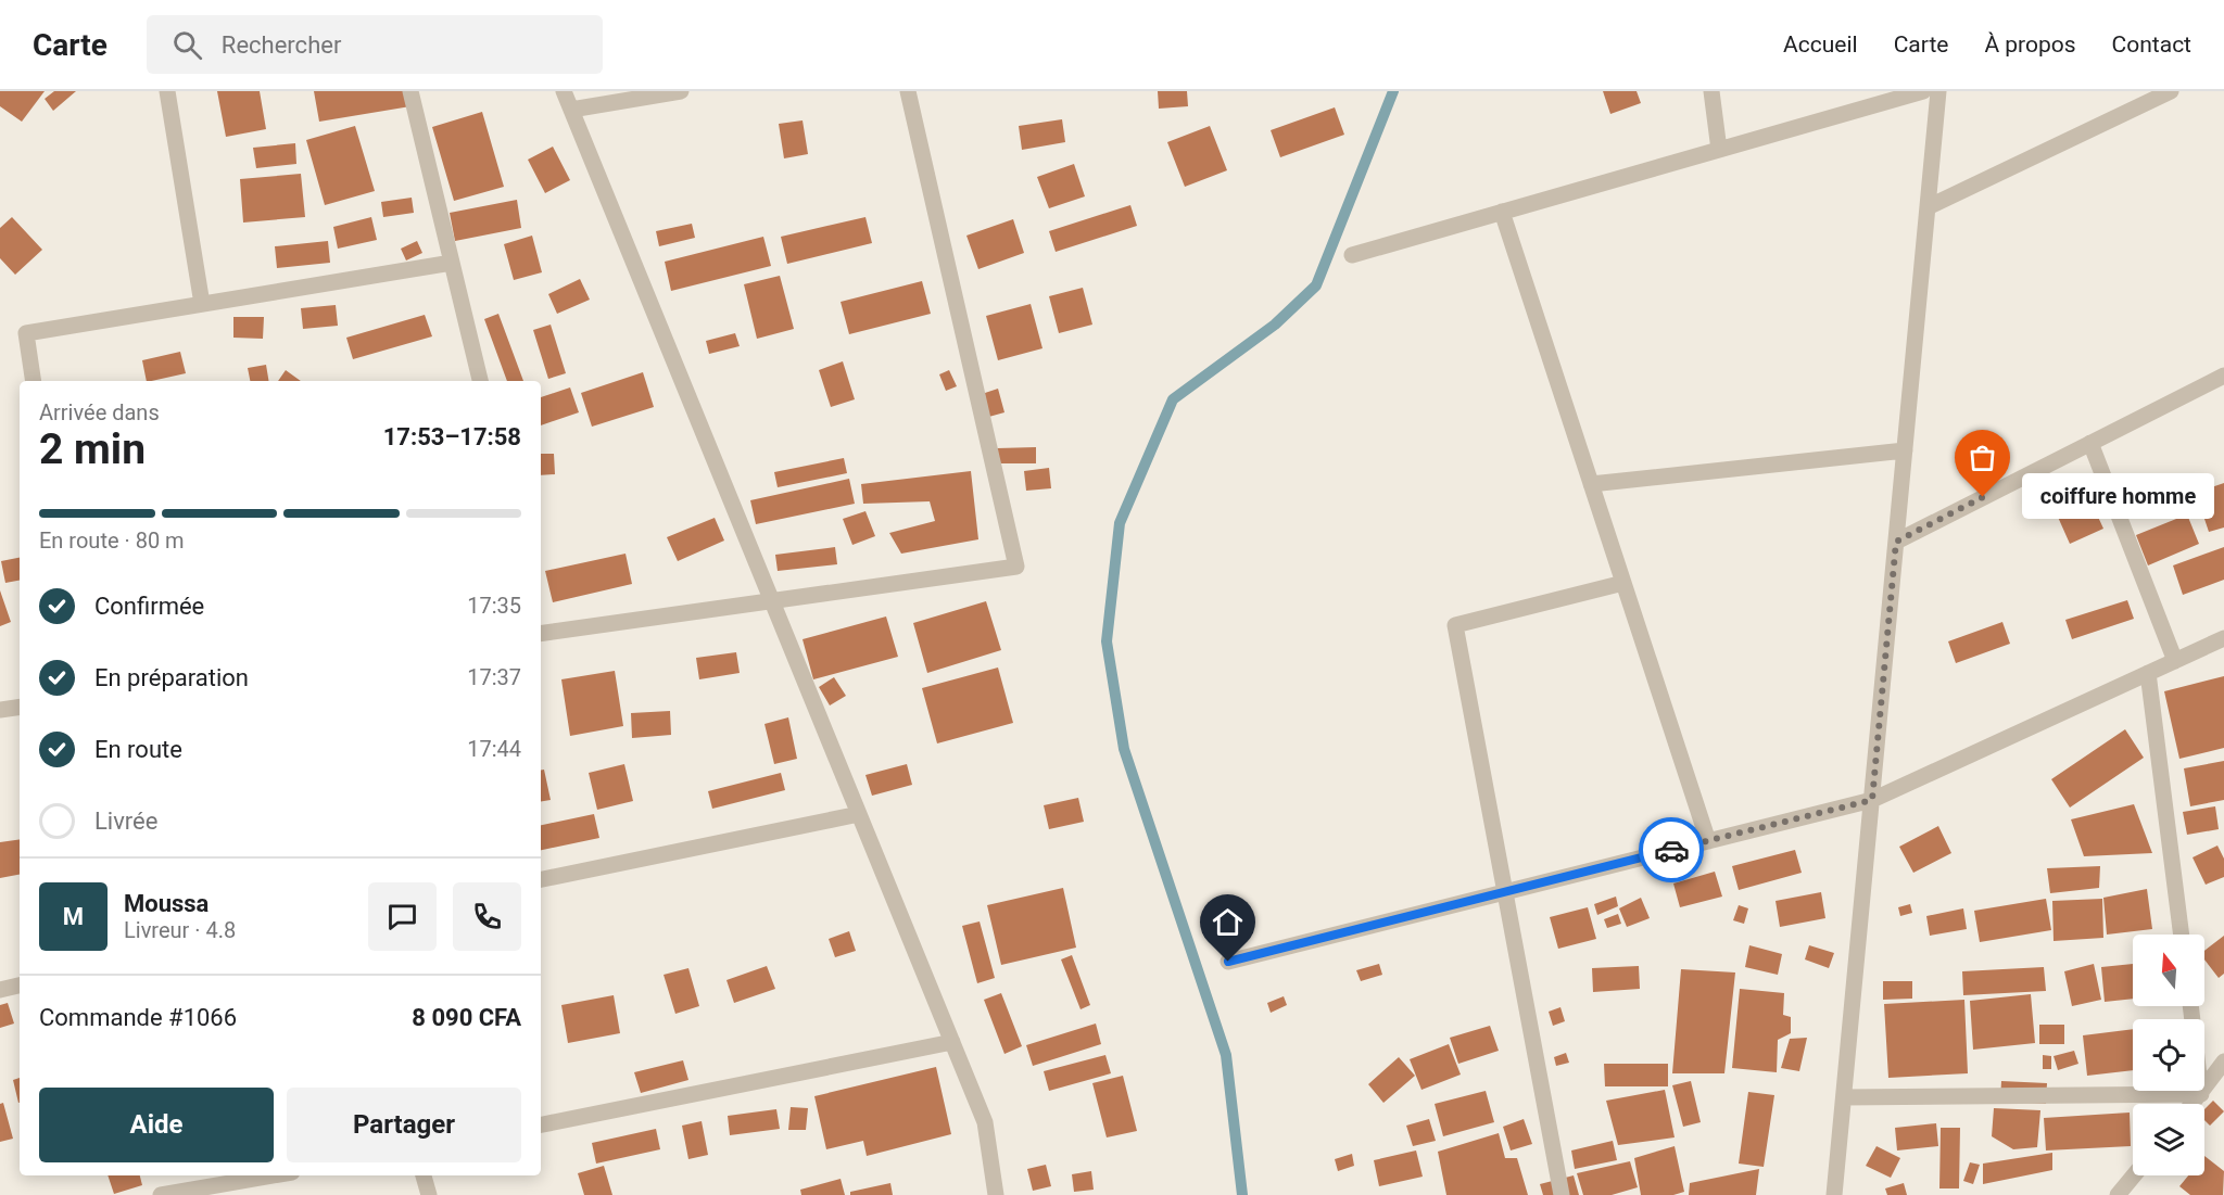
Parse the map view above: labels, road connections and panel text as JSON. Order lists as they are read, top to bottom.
{
  "places": ["coiffure homme"],
  "north": "top",
  "page": {
    "header": "Carte",
    "search": "Rechercher",
    "nav": [
      "Accueil",
      "Carte",
      "À propos",
      "Contact"
    ],
    "heading": ["2 min", "Arrivée dans", "17:53–17:58"],
    "panel": [
      "Moussa",
      "Livreur · 4.8",
      "Commande #1066",
      "8 090 CFA"
    ],
    "bubble": "coiffure homme",
    "bar": "En route · 80 m",
    "list": [
      ["Confirmée", "17:35"],
      ["En préparation", "17:37"],
      ["En route", "17:44"],
      "Livrée"
    ],
    "round": "M",
    "buttons": ["Aide", "Partager"]
  }
}
